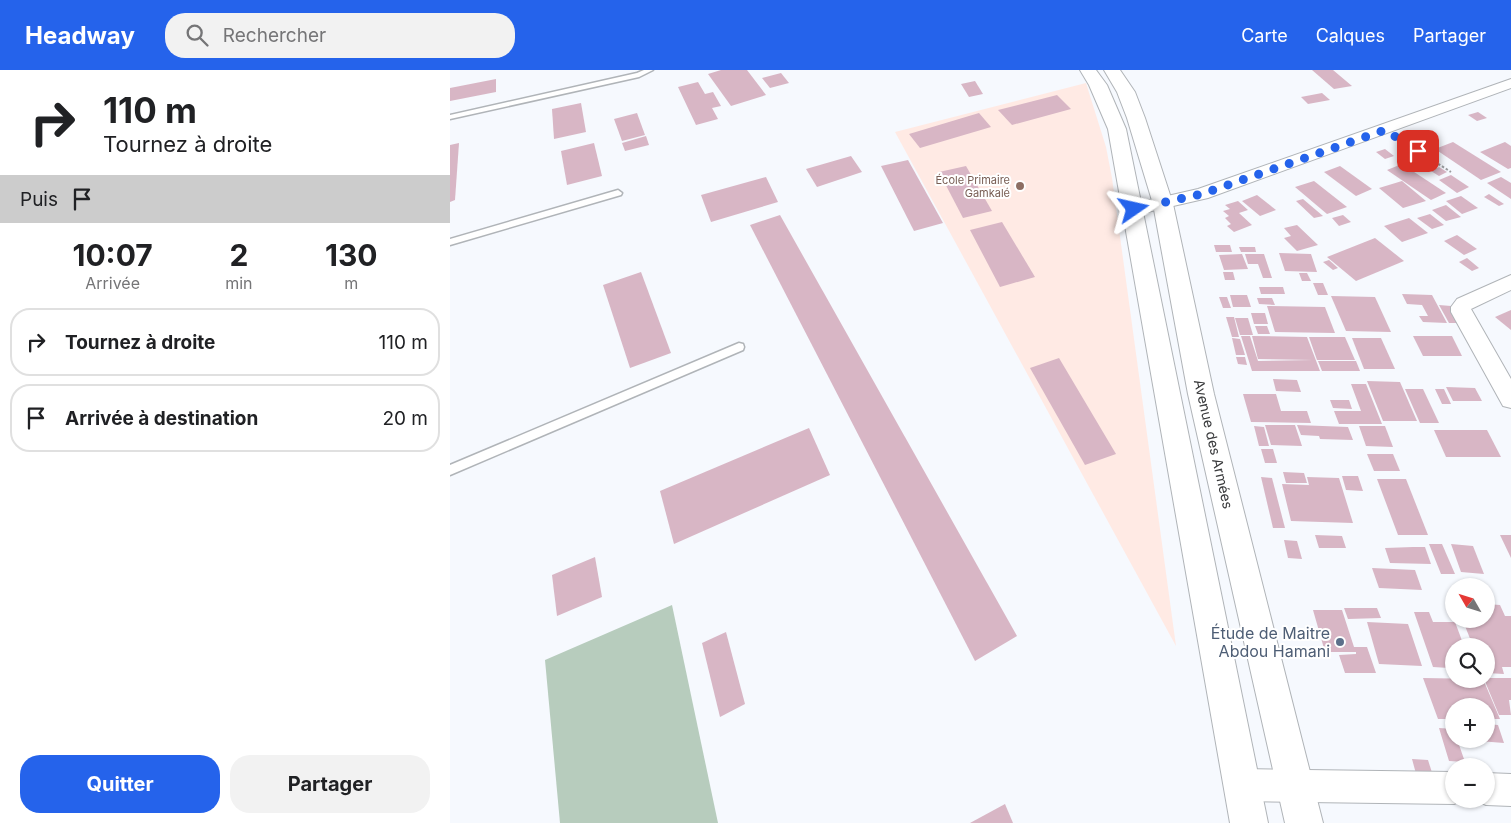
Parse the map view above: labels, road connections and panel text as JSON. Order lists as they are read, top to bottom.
{
  "streets": {
    "highway": ["Avenue des Armées"]
  },
  "places": ["École Primaire Gamkalé", "Étude de Maitre Abdou Hamani"],
  "north": "top left",
  "page": {
    "header": "Headway",
    "search": "Rechercher",
    "nav": ["Carte", "Calques", "Partager"],
    "turn": ["110 m", "Tournez à droite"],
    "then": "Puis",
    "eta": [
      "10:07",
      "Arrivée",
      "2",
      "min",
      "130",
      "m"
    ],
    "list": [
      {
        "name": "Tournez à droite",
        "value": "110 m"
      },
      {
        "name": "Arrivée à destination",
        "value": "20 m"
      }
    ],
    "map_buttons": ["+", "−"],
    "buttons": ["Quitter", "Partager"]
  }
}
